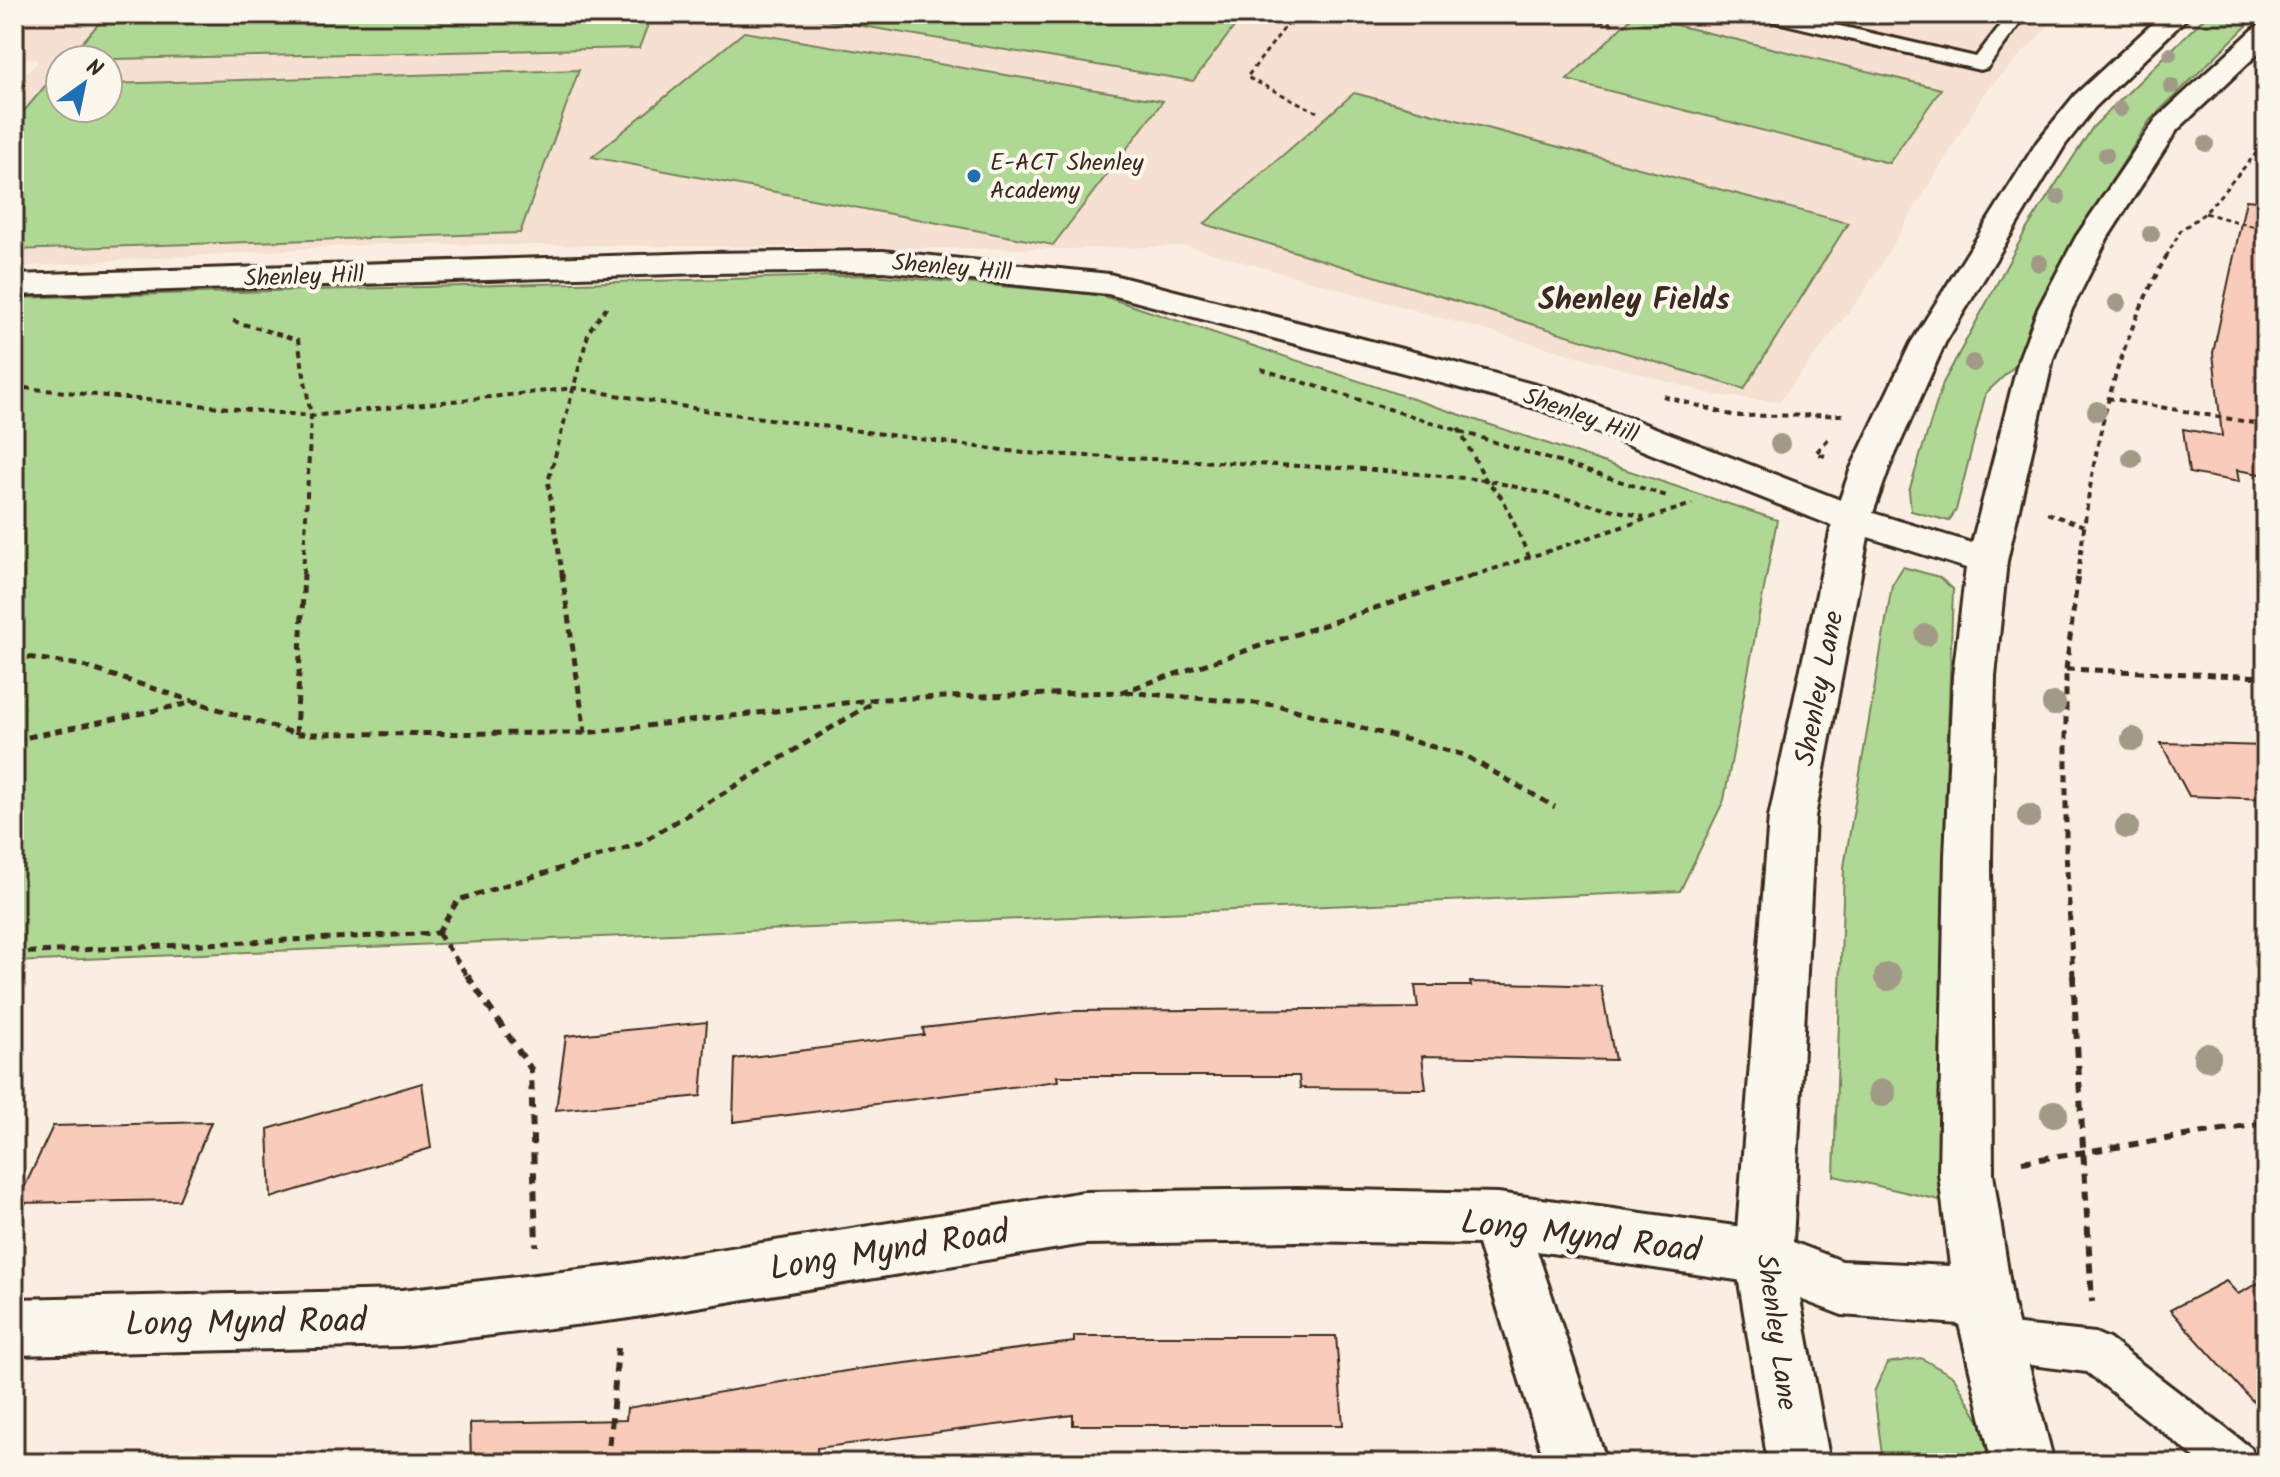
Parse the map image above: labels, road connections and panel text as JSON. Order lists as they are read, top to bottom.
{
  "streets": {
    "main road": ["Shenley Hill", "Shenley Lane", "Long Mynd Road"]
  },
  "crossings": [
    ["Shenley Hill", "Shenley Lane"],
    ["Shenley Lane", "Long Mynd Road"]
  ],
  "districts": ["Shenley Fields"],
  "places": ["E-ACT Shenley Academy"],
  "north": "top right"
}
